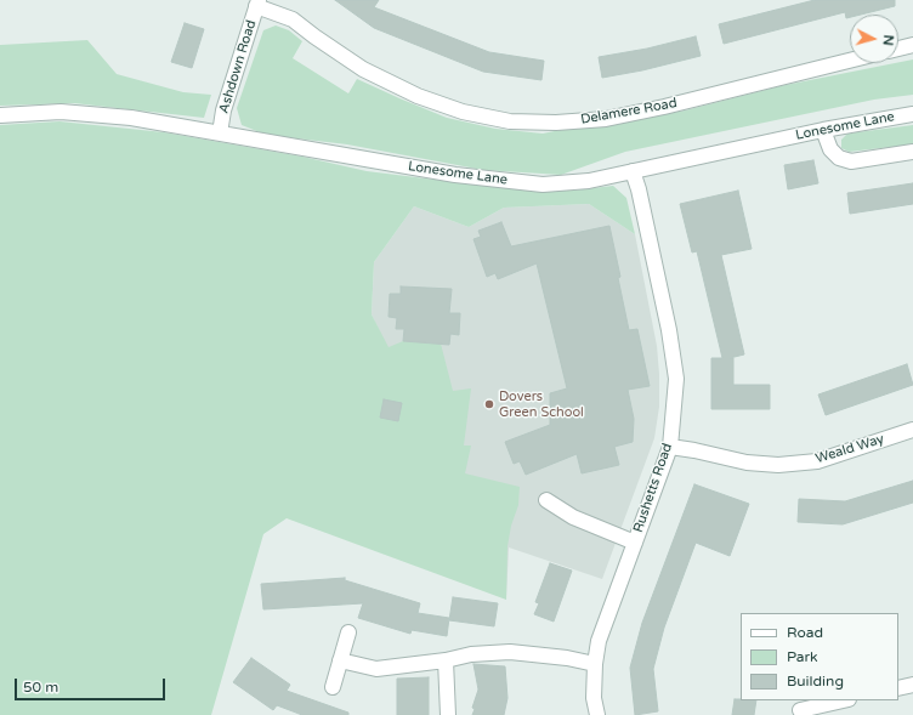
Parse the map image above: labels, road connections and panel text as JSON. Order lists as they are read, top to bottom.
{
  "streets": {
    "street": [
      "Ashdown Road",
      "Delamere Road",
      "Lonesome Lane",
      "Weald Way",
      "Rushetts Road"
    ]
  },
  "crossings": [
    ["Ashdown Road", "Delamere Road"],
    ["Ashdown Road", "Lonesome Lane"],
    ["Lonesome Lane", "Rushetts Road"],
    ["Weald Way", "Rushetts Road"]
  ],
  "places": ["Dovers Green School"],
  "legend": ["Road", "Park", "Building"],
  "scale_bar": "50 m",
  "north": "right"
}
